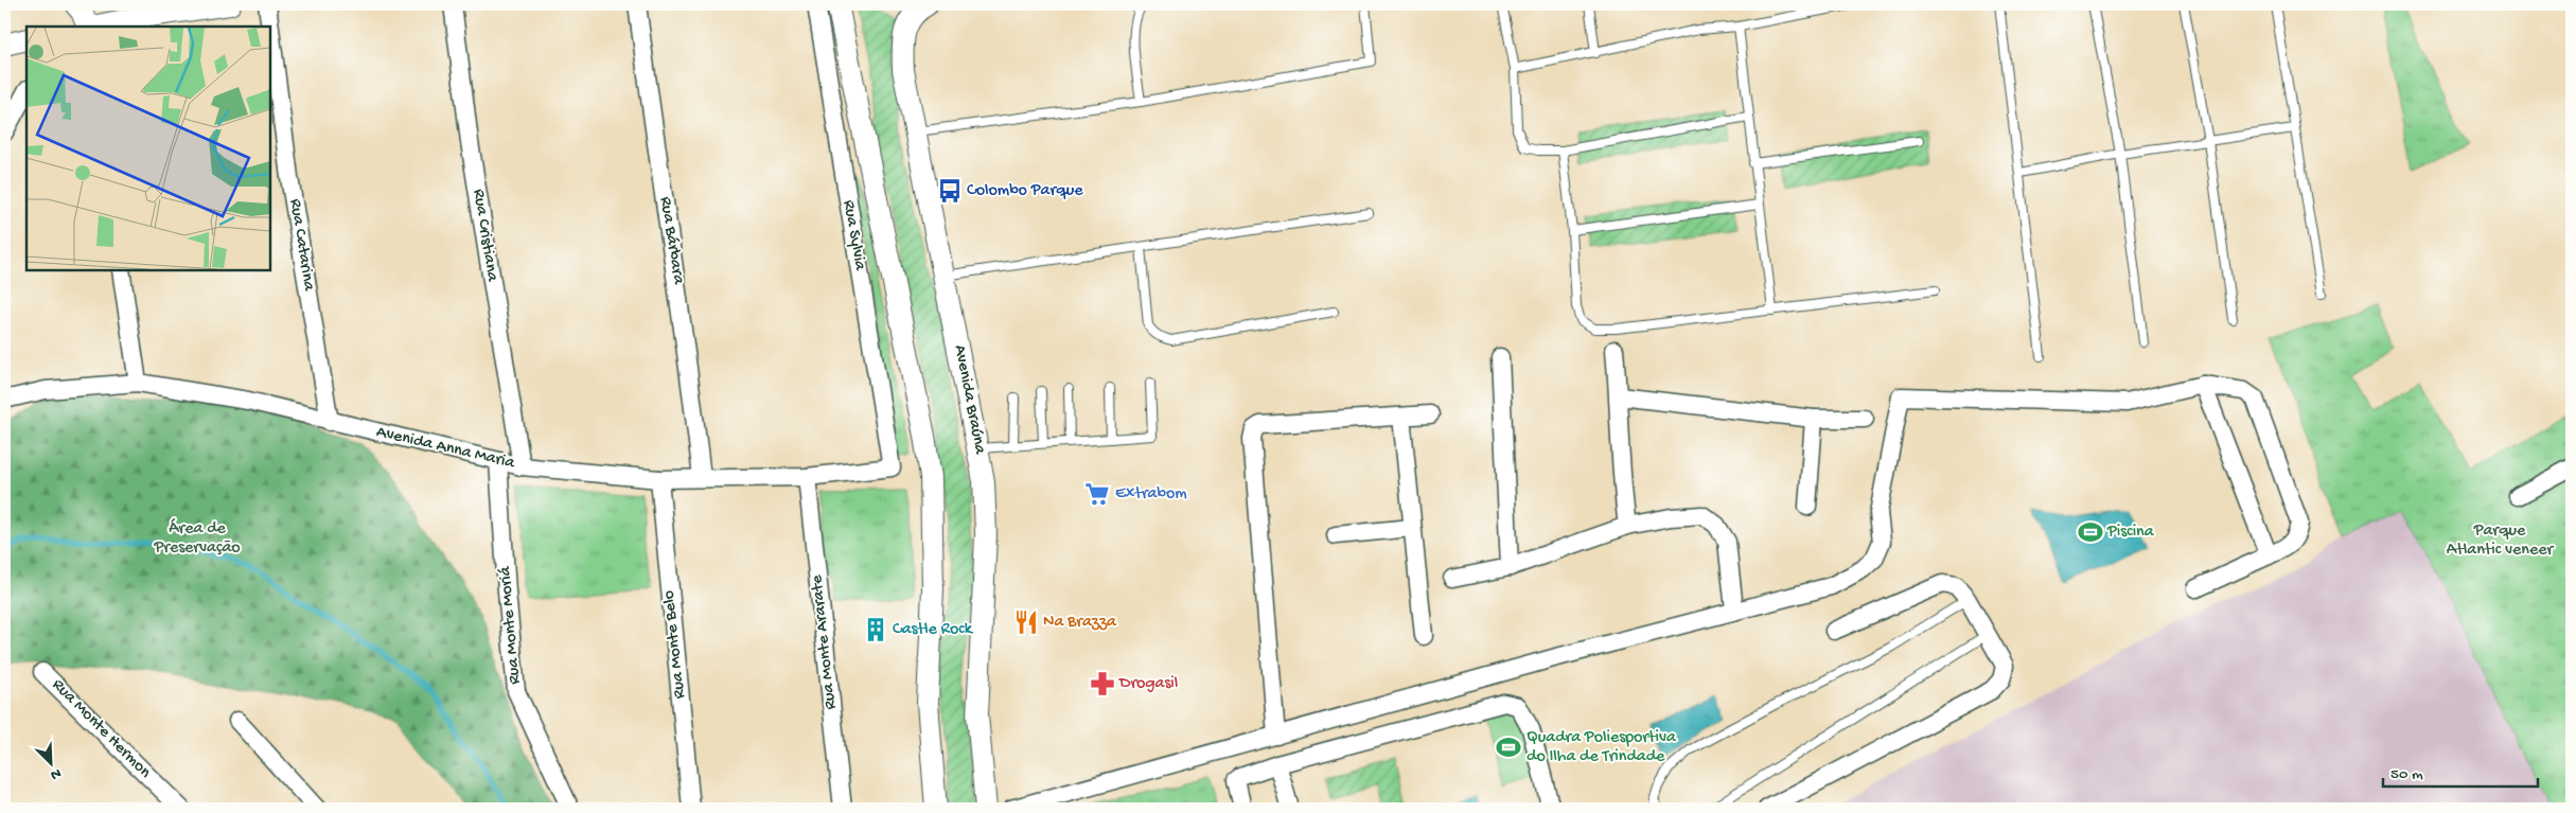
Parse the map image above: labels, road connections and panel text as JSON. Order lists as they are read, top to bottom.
{
  "streets": {
    "street": [
      "Rua Cristiana",
      "Rua Sylvia",
      "Rua Bárbara",
      "Rua Catarina",
      "Avenida Braúna",
      "Avenida Anna Maria",
      "Rua Monte Moriá",
      "Rua Monte Ararate",
      "Rua Monte Belo",
      "Rua Monte Hermon"
    ]
  },
  "crossings": [
    ["Rua Cristiana", "Avenida Anna Maria"],
    ["Rua Sylvia", "Avenida Anna Maria"],
    ["Rua Bárbara", "Avenida Anna Maria"],
    ["Rua Catarina", "Avenida Anna Maria"],
    ["Avenida Anna Maria", "Rua Monte Moriá"],
    ["Avenida Anna Maria", "Rua Monte Ararate"],
    ["Avenida Anna Maria", "Rua Monte Belo"]
  ],
  "parks": ["Área de Preservação", "Parque Atlantic veneer"],
  "places": {
    "bus stop": ["Colombo Parque"],
    "supermarket": ["Extrabom"],
    "sports": ["Piscina", "Quadra Poliesportiva do Ilha de Trindade"],
    "restaurant": ["Na Brazza"],
    "building": ["Castle Rock"],
    "pharmacy": ["Drogasil"]
  },
  "scale_bar": "50 m",
  "north": "bottom right"
}
